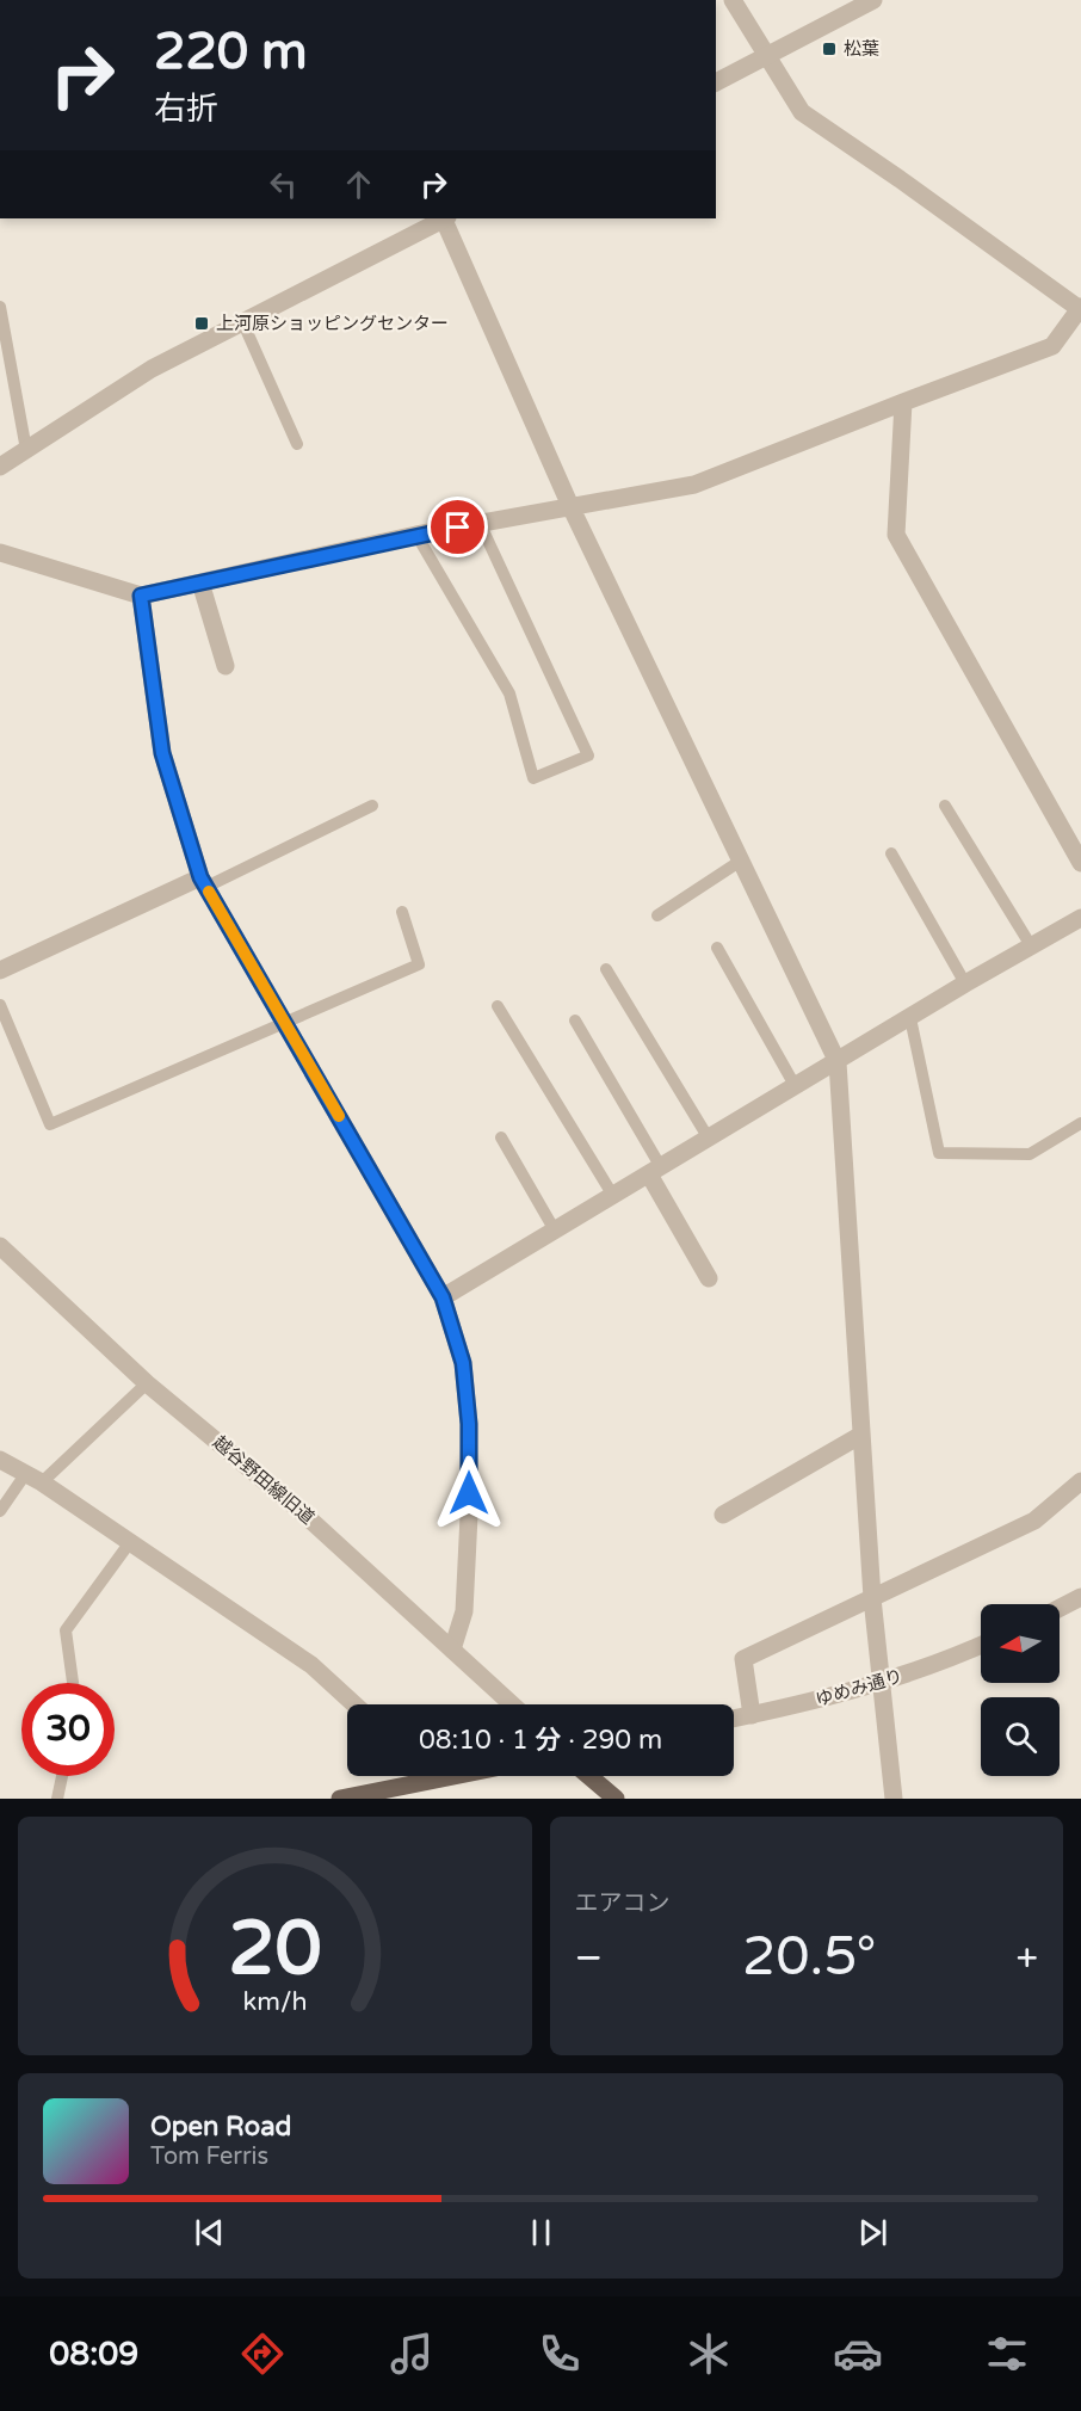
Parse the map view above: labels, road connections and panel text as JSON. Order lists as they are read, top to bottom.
{
  "streets": {
    "street": ["越谷野田線旧道", "ゆめみ通り"]
  },
  "places": {
    "transit": ["松葉", "上河原ショッピングセンター"]
  },
  "north": "left",
  "page": {
    "turn": ["220 m", "右折"],
    "limit": "30",
    "trip": "08:10 · 1 分 · 290 m",
    "tile": "エアコン",
    "heat": ["−", "20.5°", "+"],
    "song": ["Open Road", "Tom Ferris"],
    "tabs": "08:09",
    "gauge": ["20", "km/h"]
  }
}
